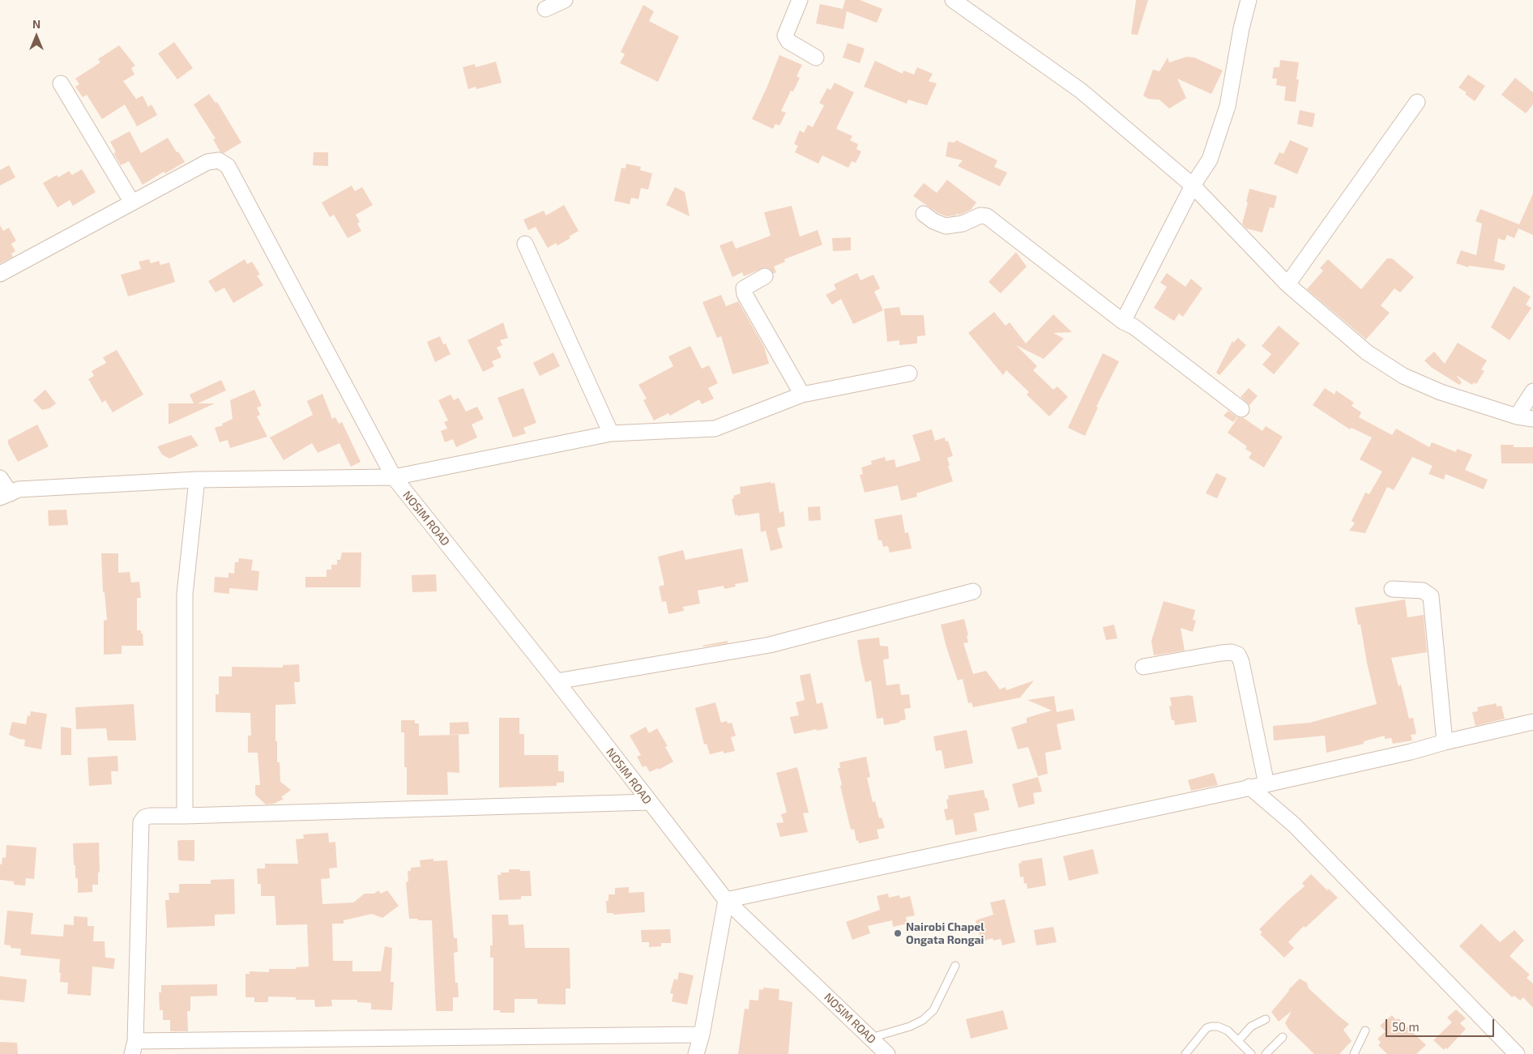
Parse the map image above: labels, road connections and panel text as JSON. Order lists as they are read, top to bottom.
{
  "streets": {
    "street": ["NOSIM ROAD"]
  },
  "places": ["Nairobi Chapel Ongata Rongai"],
  "scale_bar": "50 m",
  "north": "top"
}
